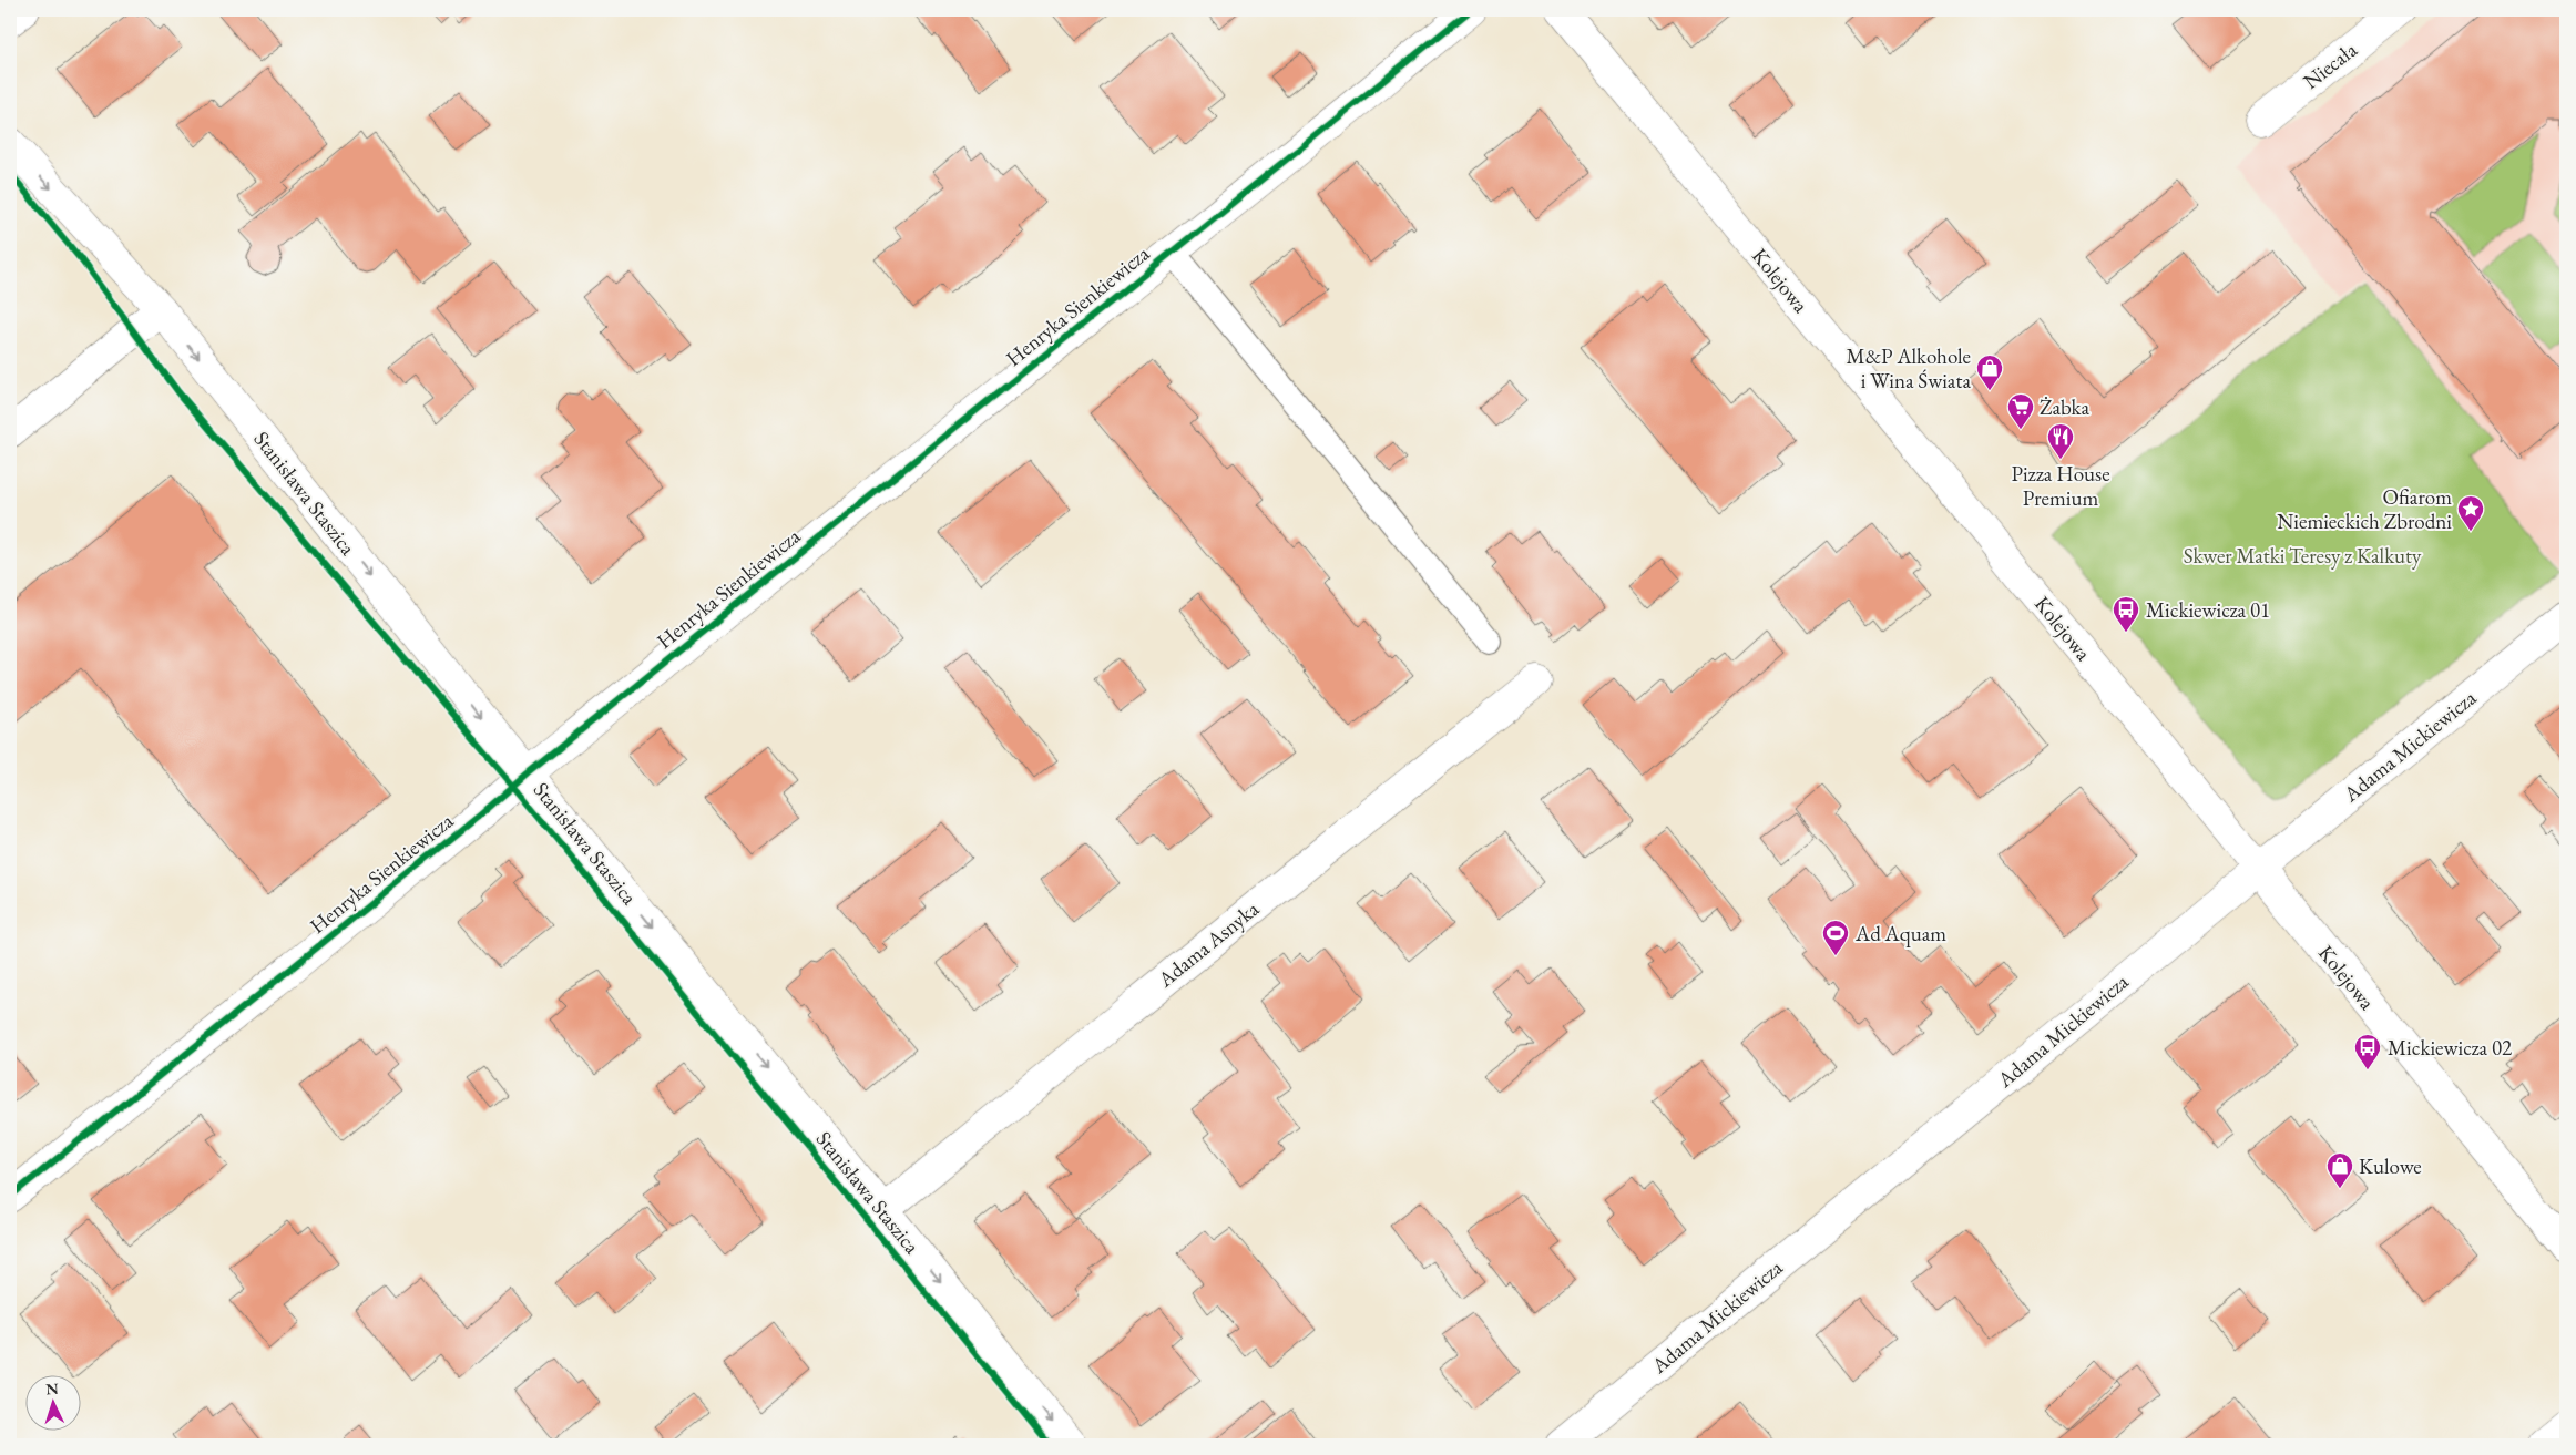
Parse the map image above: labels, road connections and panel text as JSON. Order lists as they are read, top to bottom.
{
  "streets": {
    "street": [
      "Niecała",
      "Kolejowa",
      "Henryka Sienkiewicza",
      "Stanisława Staszica",
      "Adama Mickiewicza",
      "Adama Asnyka"
    ]
  },
  "crossings": [
    ["Kolejowa", "Adama Mickiewicza"],
    ["Henryka Sienkiewicza", "Stanisława Staszica"],
    ["Stanisława Staszica", "Adama Asnyka"]
  ],
  "one_way": ["Stanisława Staszica"],
  "parks": ["Skwer Matki Teresy z Kalkuty"],
  "places": {
    "shop": ["M&P Alkohole i Wina Świata", "Kulowe"],
    "supermarket": ["Żabka"],
    "restaurant": ["Pizza House Premium"],
    "place": ["Ofiarom Niemieckich Zbrodni"],
    "bus stop": ["Mickiewicza 01", "Mickiewicza 02"],
    "sports": ["Ad Aquam"]
  },
  "north": "top"
}
